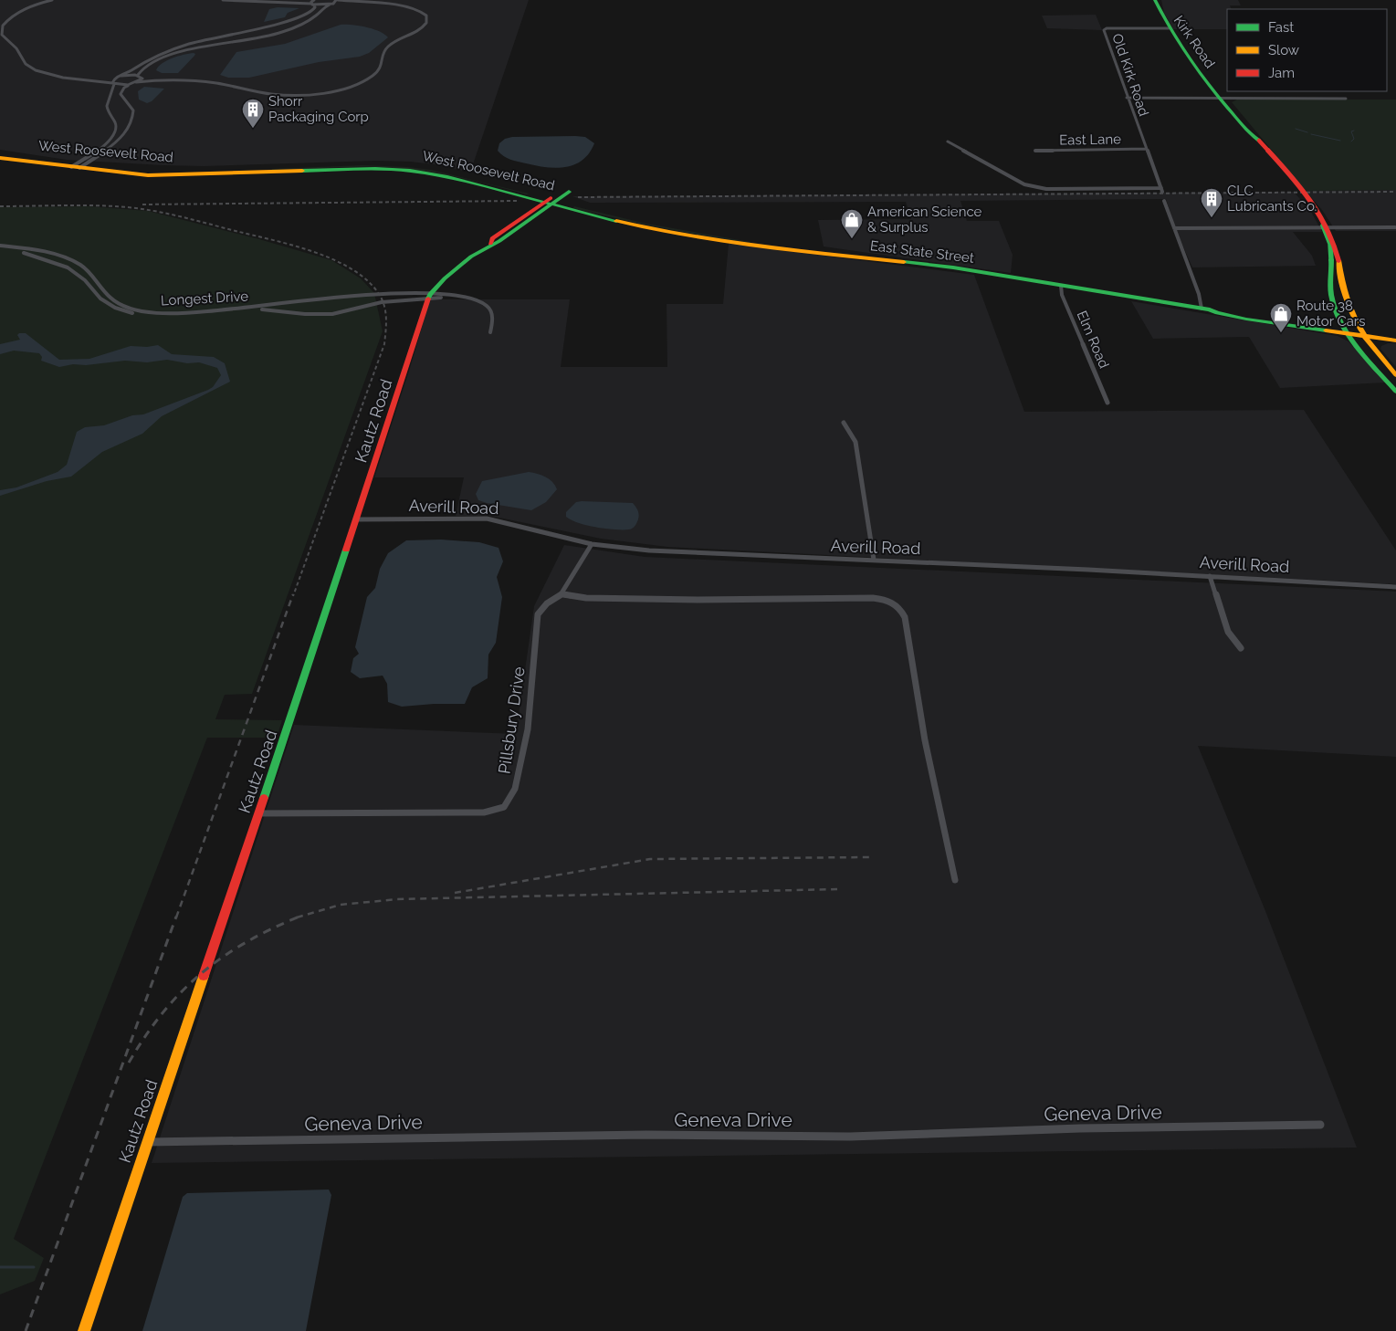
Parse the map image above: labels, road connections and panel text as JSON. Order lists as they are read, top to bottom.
{
  "streets": {
    "street": [
      "Kirk Road",
      "Old Kirk Road",
      "East Lane",
      "West Roosevelt Road",
      "East State Street",
      "Longest Drive",
      "Elm Road",
      "Kautz Road",
      "Averill Road",
      "Pillsbury Drive",
      "Geneva Drive"
    ]
  },
  "crossings": [
    ["Kirk Road", "Old Kirk Road"],
    ["Old Kirk Road", "East Lane"],
    ["West Roosevelt Road", "East State Street"],
    ["West Roosevelt Road", "Kautz Road"],
    ["East State Street", "Elm Road"],
    ["East State Street", "Kautz Road"],
    ["Longest Drive", "Kautz Road"],
    ["Kautz Road", "Averill Road"],
    ["Kautz Road", "Pillsbury Drive"],
    ["Kautz Road", "Geneva Drive"],
    ["Averill Road", "Pillsbury Drive"]
  ],
  "places": {
    "building": ["Shorr Packaging Corp", "CLC Lubricants Co."],
    "shop": ["American Science & Surplus", "Route 38 Motor Cars"]
  },
  "legend": ["Fast", "Slow", "Jam"]
}
